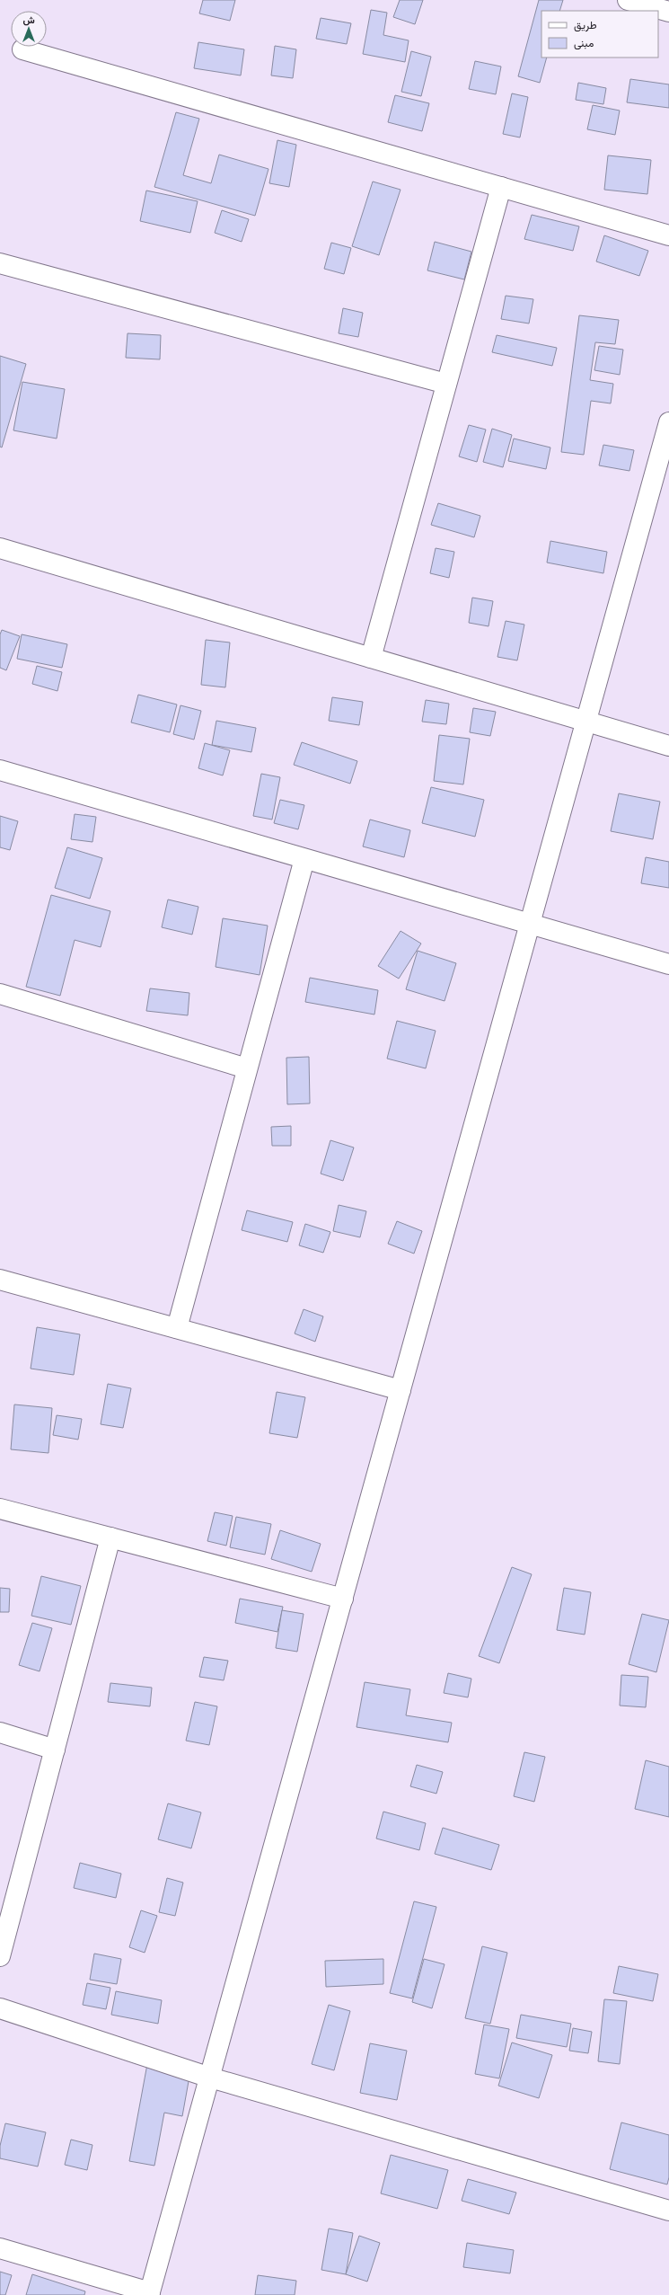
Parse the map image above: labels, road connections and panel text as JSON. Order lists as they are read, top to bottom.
{
  "legend": ["طريق", "مبنى"],
  "north": "top"
}
